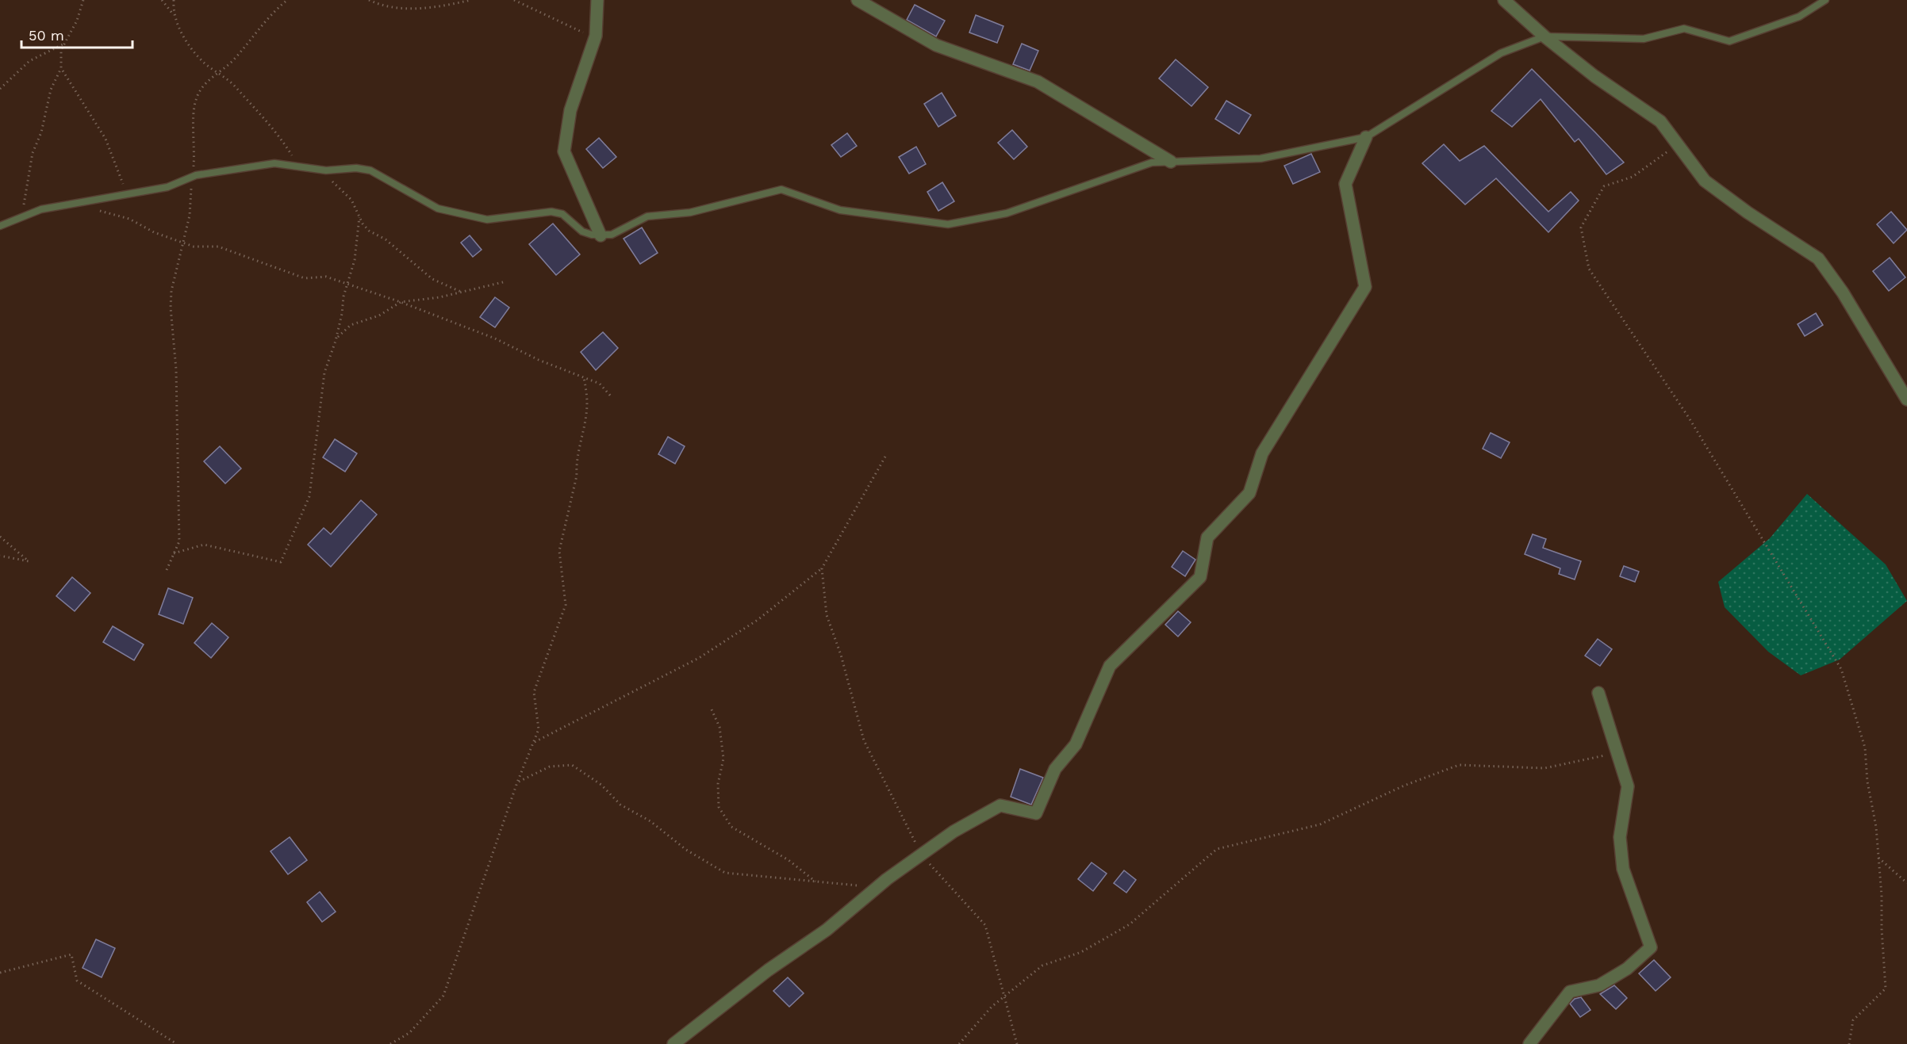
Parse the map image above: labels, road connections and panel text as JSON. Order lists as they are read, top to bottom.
{
  "scale_bar": "50 m"
}
